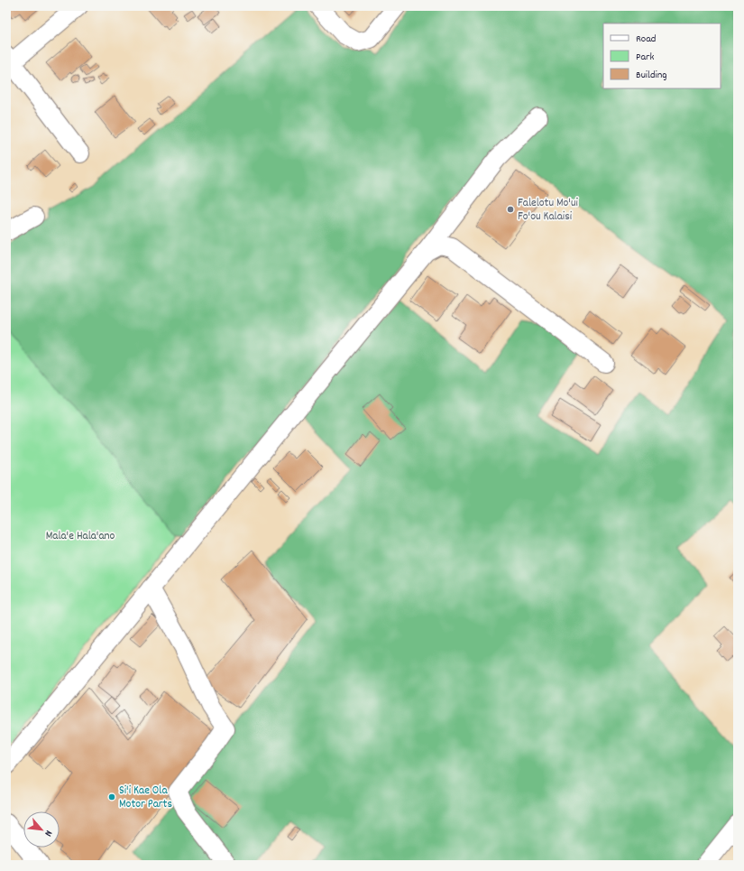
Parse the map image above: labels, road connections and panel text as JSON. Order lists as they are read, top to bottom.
{
  "parks": ["Mala'e Hala'ano"],
  "places": ["Falelotu Mo'ui Fo'ou Kalaisi", "Si'i Kae Ola Motor Parts"],
  "legend": ["Road", "Park", "Building"],
  "north": "bottom right"
}
